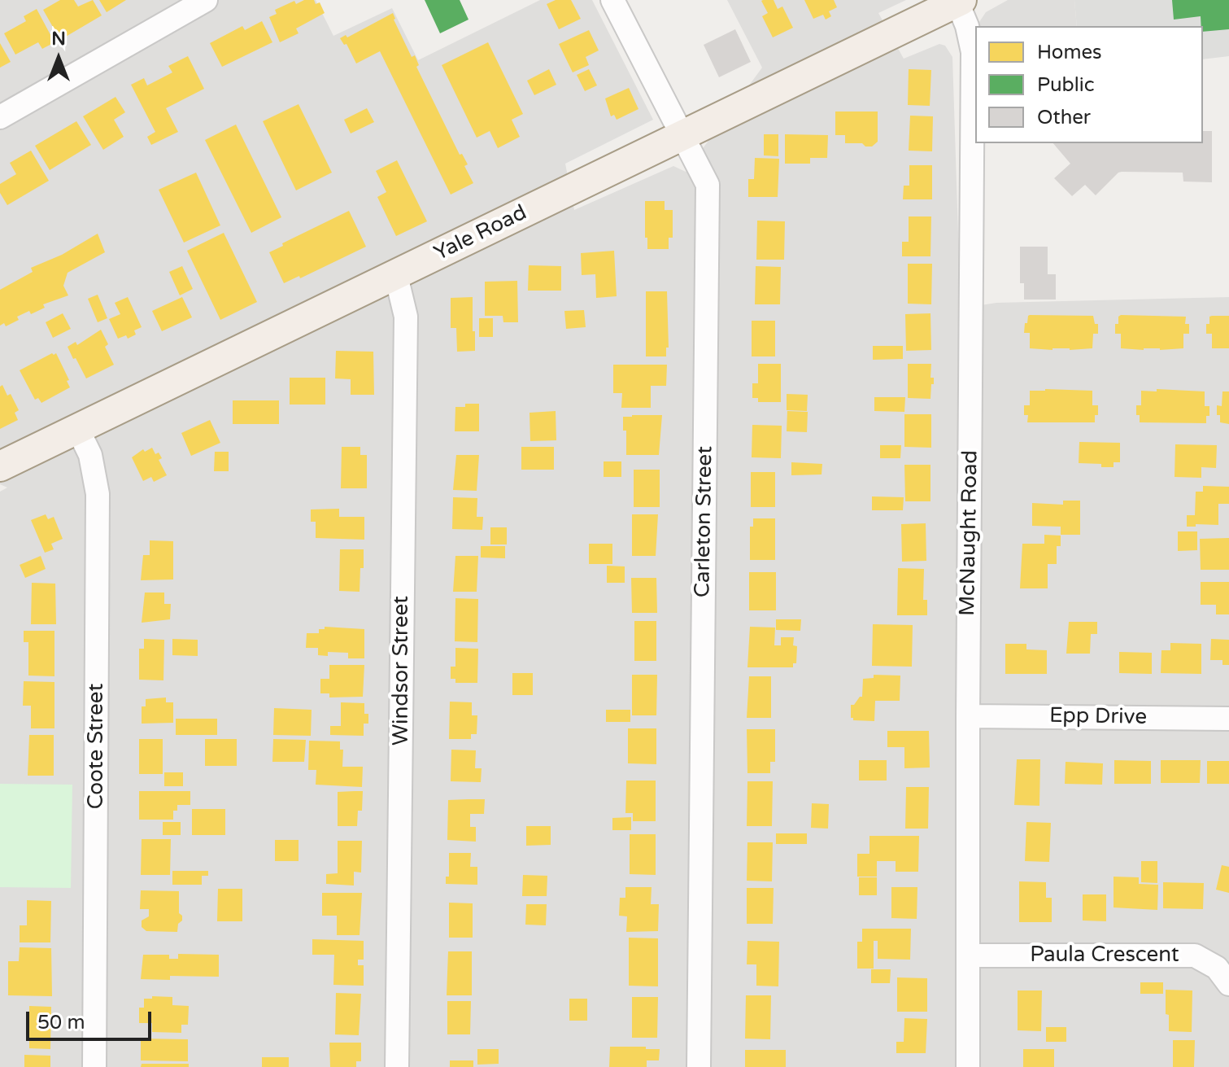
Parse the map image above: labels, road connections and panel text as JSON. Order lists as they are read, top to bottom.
{
  "streets": {
    "main road": ["Yale Road"],
    "street": [
      "Carleton Street",
      "McNaught Road",
      "Windsor Street",
      "Epp Drive",
      "Coote Street",
      "Paula Crescent"
    ]
  },
  "crossings": [
    ["Yale Road", "Carleton Street"],
    ["Yale Road", "McNaught Road"],
    ["Yale Road", "Windsor Street"],
    ["Yale Road", "Coote Street"],
    ["McNaught Road", "Epp Drive"],
    ["McNaught Road", "Paula Crescent"]
  ],
  "legend": ["Homes", "Public", "Other"],
  "scale_bar": "50 m",
  "north": "top"
}
